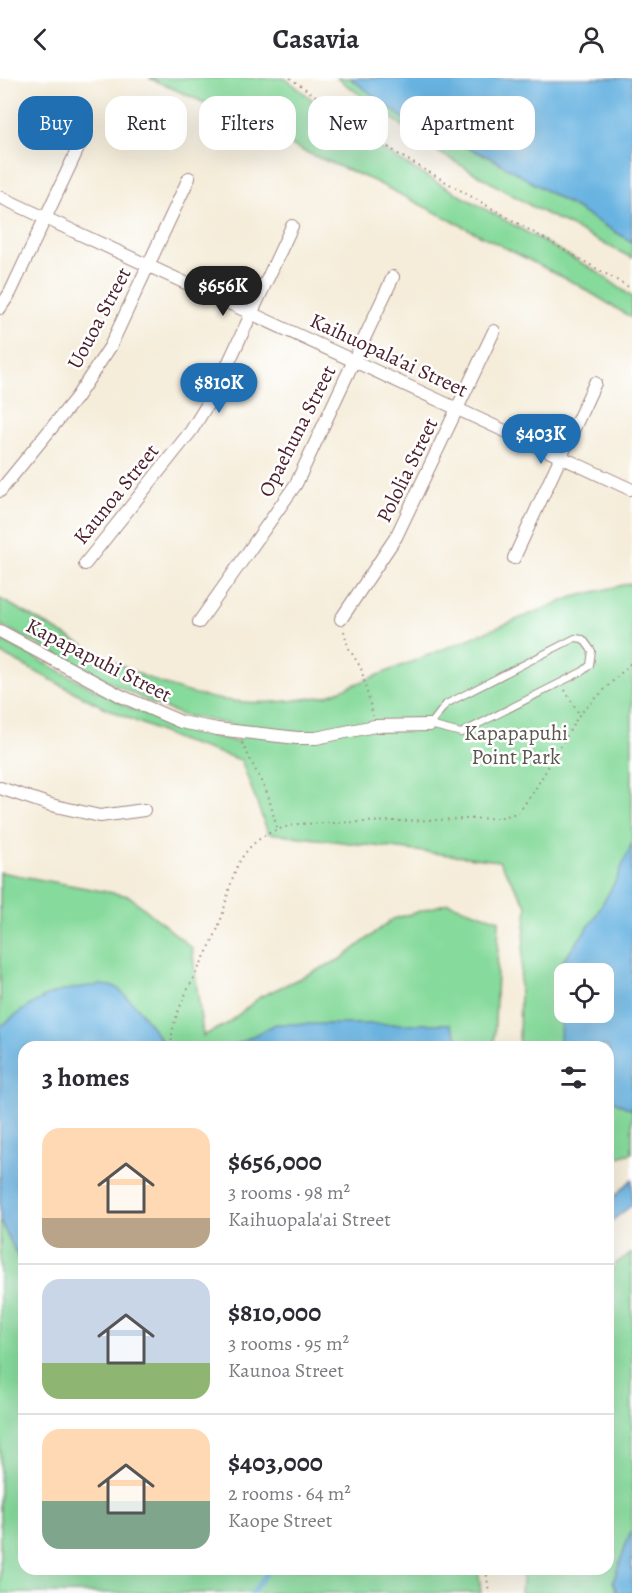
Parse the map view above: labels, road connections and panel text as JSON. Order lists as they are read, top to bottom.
{
  "streets": {
    "street": [
      "Uouoa Street",
      "Kaihuopala'ai Street",
      "Opaehuna Street",
      "Pololia Street",
      "Kaunoa Street",
      "Kapapapuhi Street"
    ]
  },
  "crossings": [
    ["Uouoa Street", "Kaihuopala'ai Street"],
    ["Kaihuopala'ai Street", "Opaehuna Street"],
    ["Kaihuopala'ai Street", "Pololia Street"],
    ["Kaihuopala'ai Street", "Kaunoa Street"]
  ],
  "parks": ["Kapapapuhi Point Park"],
  "page": {
    "header": "Casavia",
    "chip": [
      "Buy",
      "Rent",
      "Filters",
      "New",
      "Apartment"
    ],
    "price": ["$656K", "$810K", "$403K"],
    "heading": "3 homes",
    "list": [
      {
        "name": "$656,000",
        "note": "3 rooms · 98 m² · Kaihuopala'ai Street"
      },
      {
        "name": "$810,000",
        "note": "3 rooms · 95 m² · Kaunoa Street"
      },
      {
        "name": "$403,000",
        "note": "2 rooms · 64 m² · Kaope Street"
      }
    ]
  }
}
